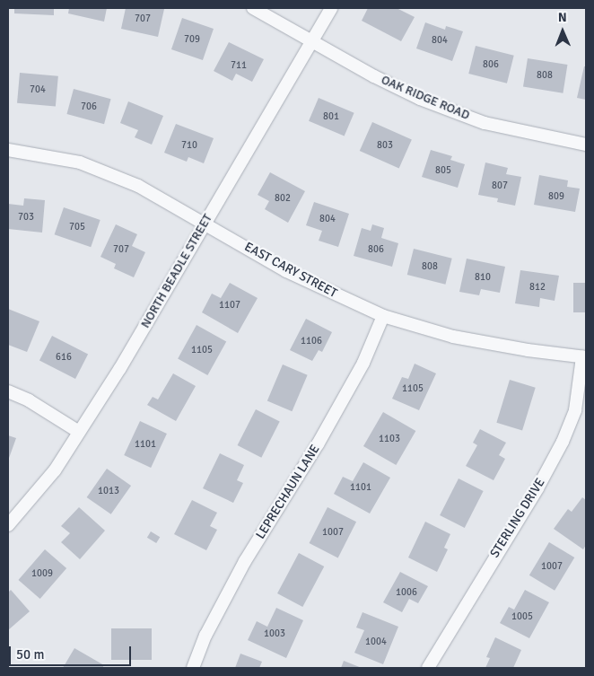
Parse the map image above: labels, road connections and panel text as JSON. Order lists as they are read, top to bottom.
{
  "streets": {
    "street": [
      "OAK RIDGE ROAD",
      "EAST CARY STREET",
      "NORTH BEADLE STREET",
      "LEPRECHAUN LANE",
      "STERLING DRIVE"
    ]
  },
  "crossings": [
    ["OAK RIDGE ROAD", "NORTH BEADLE STREET"],
    ["EAST CARY STREET", "NORTH BEADLE STREET"],
    ["EAST CARY STREET", "LEPRECHAUN LANE"],
    ["EAST CARY STREET", "STERLING DRIVE"]
  ],
  "house_numbers": [
    "707",
    "709",
    "804",
    "806",
    "711",
    "808",
    "704",
    "706",
    "801",
    "710",
    "803",
    "805",
    "807",
    "809",
    "802",
    "703",
    "804",
    "705",
    "707",
    "806",
    "808",
    "810",
    "812",
    "1107",
    "1106",
    "1105",
    "616",
    "1105",
    "1103",
    "1101",
    "1101",
    "1013",
    "1007",
    "1007",
    "1009",
    "1006",
    "1005",
    "1003",
    "1004"
  ],
  "scale_bar": "50 m",
  "north": "top"
}
